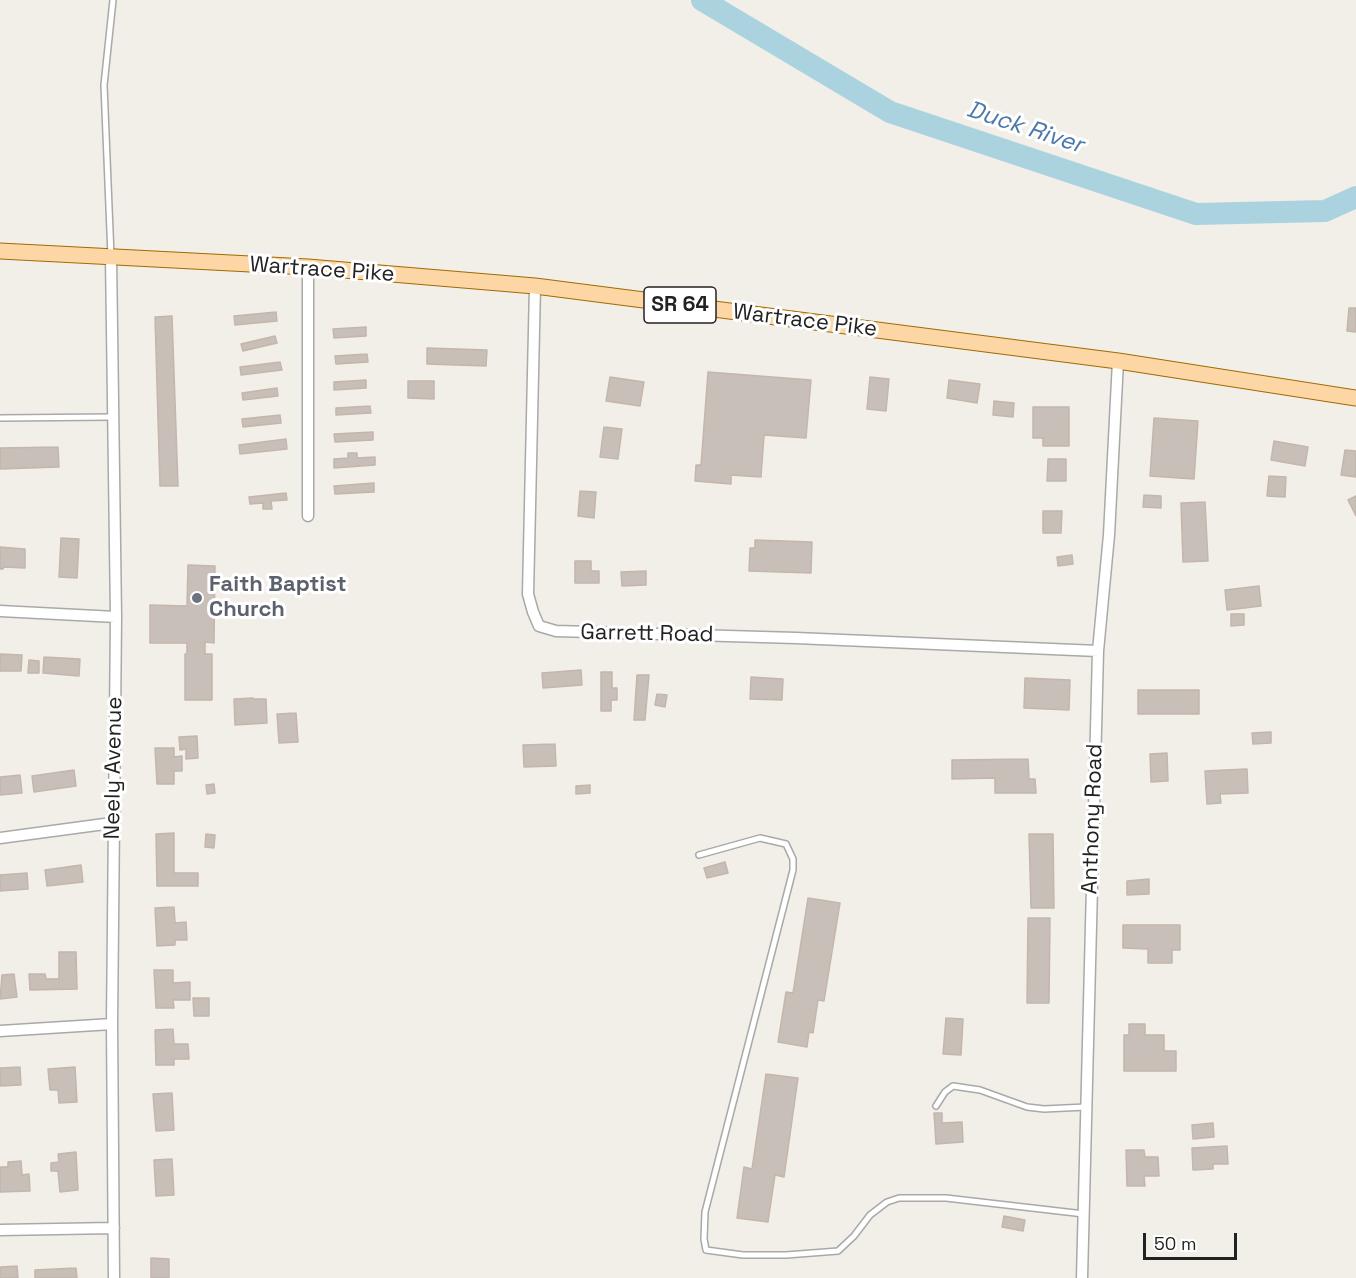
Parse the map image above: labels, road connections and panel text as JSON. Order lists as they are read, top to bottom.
{
  "streets": {
    "main road": ["Wartrace Pike", "SR 64"],
    "street": ["Garrett Road", "Neely Avenue", "Anthony Road"]
  },
  "crossings": [
    ["Wartrace Pike", "Garrett Road"],
    ["Wartrace Pike", "Neely Avenue"],
    ["Wartrace Pike", "Anthony Road"],
    ["Garrett Road", "Anthony Road"]
  ],
  "water": ["Duck River"],
  "places": ["Faith Baptist Church"],
  "scale_bar": "50 m"
}
